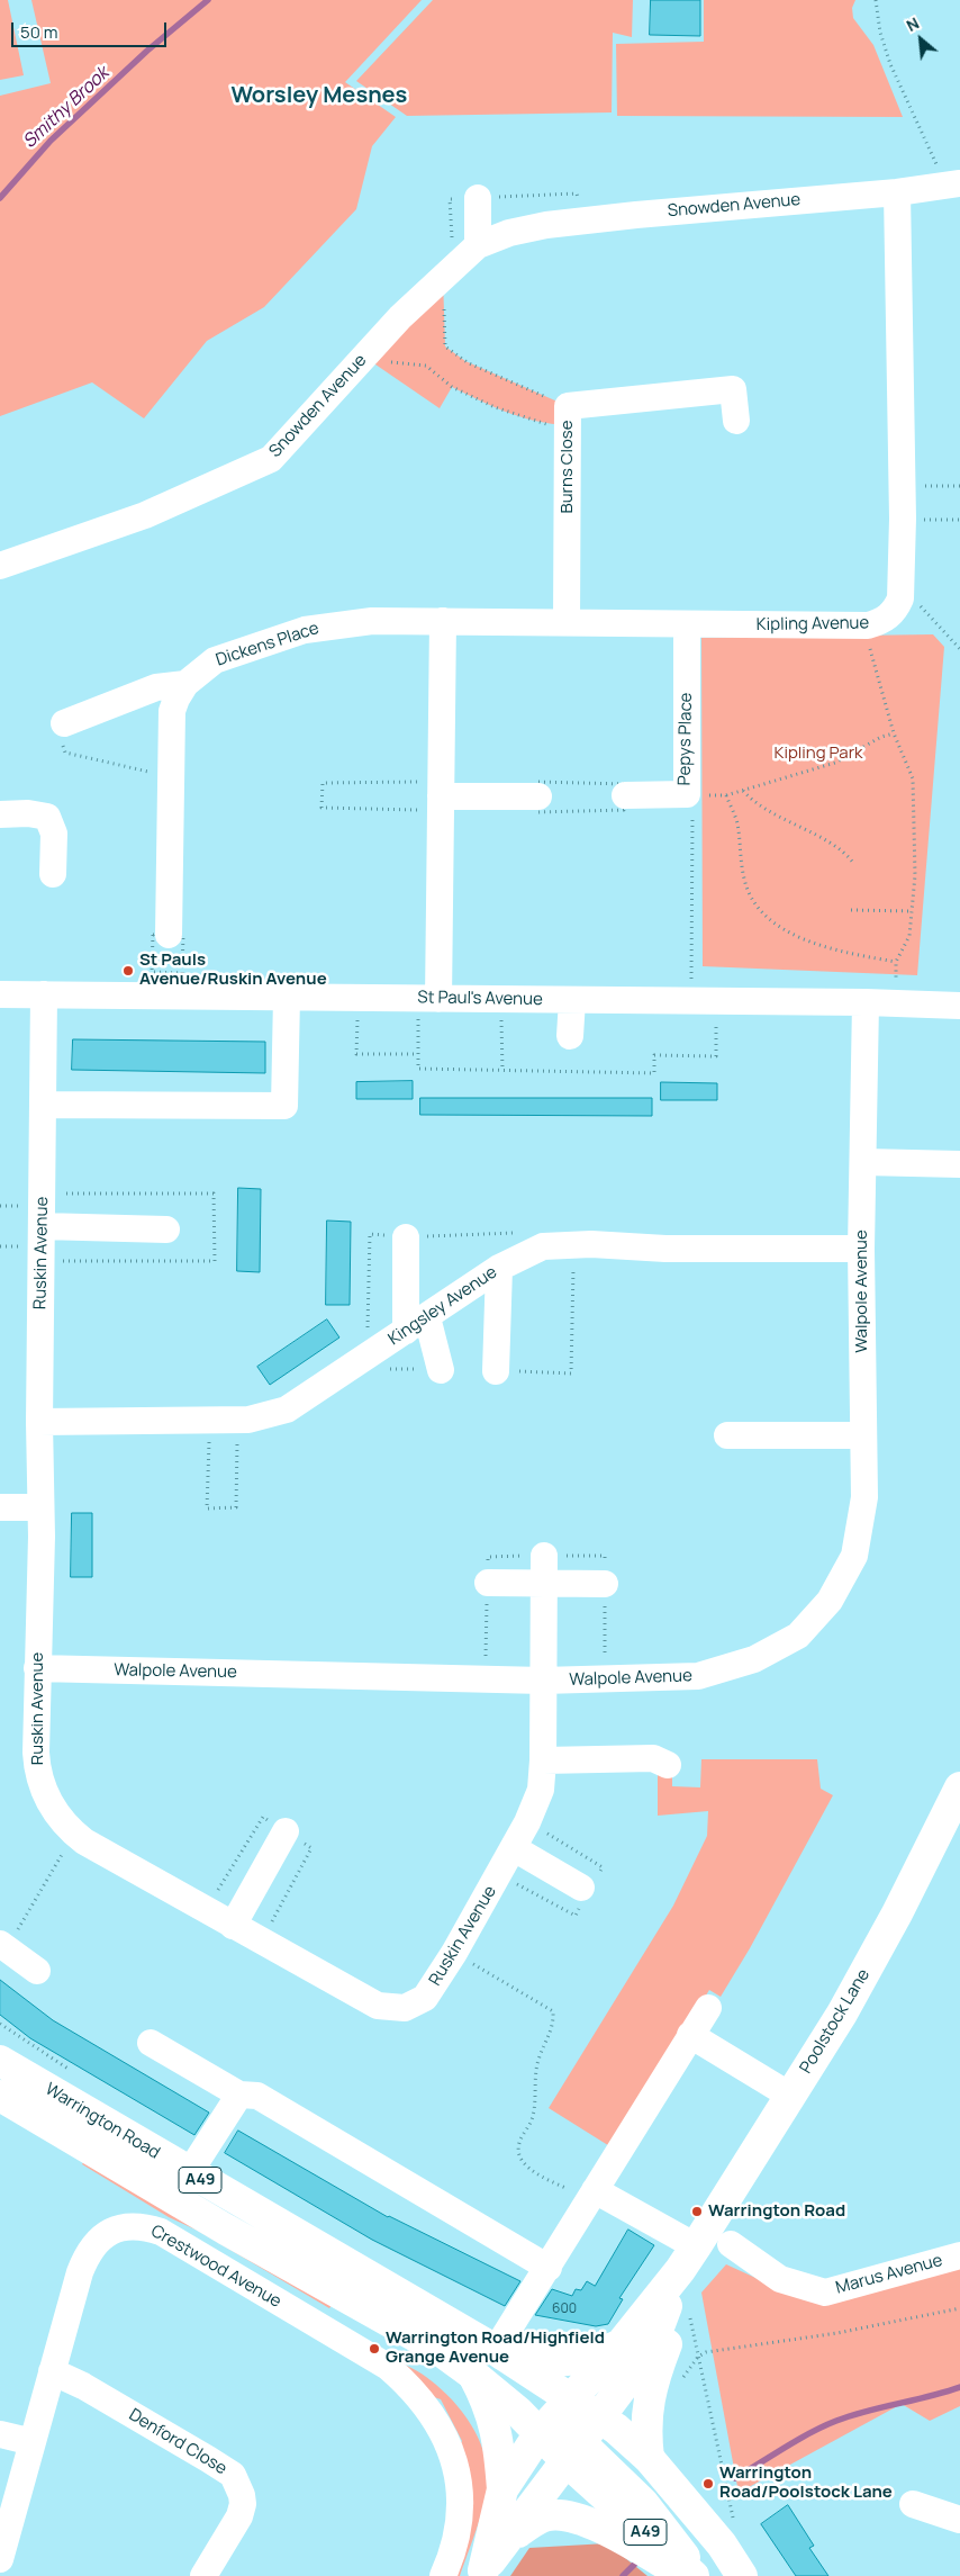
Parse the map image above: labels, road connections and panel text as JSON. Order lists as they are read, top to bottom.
{
  "streets": {
    "main road": ["Poolstock Lane", "Warrington Road", "A49"],
    "street": [
      "Snowden Avenue",
      "Burns Close",
      "Kipling Avenue",
      "Dickens Place",
      "Pepys Place",
      "St Paul's Avenue",
      "Ruskin Avenue",
      "Walpole Avenue",
      "Kingsley Avenue",
      "Crestwood Avenue",
      "Marus Avenue",
      "Denford Close"
    ]
  },
  "crossings": [
    ["Snowden Avenue", "Kipling Avenue"],
    ["Burns Close", "Kipling Avenue"],
    ["Kipling Avenue", "Dickens Place"],
    ["Kipling Avenue", "Pepys Place"],
    ["St Paul's Avenue", "Ruskin Avenue"],
    ["St Paul's Avenue", "Walpole Avenue"],
    ["Ruskin Avenue", "Walpole Avenue"],
    ["Ruskin Avenue", "Kingsley Avenue"],
    ["Walpole Avenue", "Kingsley Avenue"],
    ["Poolstock Lane", "Warrington Road"],
    ["Crestwood Avenue", "Denford Close"]
  ],
  "districts": ["Worsley Mesnes"],
  "water": ["Smithy Brook"],
  "parks": ["Kipling Park"],
  "places": [
    "St Pauls Avenue/Ruskin Avenue",
    "Warrington Road",
    "Warrington Road/Highfield Grange Avenue",
    "Warrington Road/Poolstock Lane"
  ],
  "house_numbers": ["600"],
  "scale_bar": "50 m",
  "north": "top left"
}
